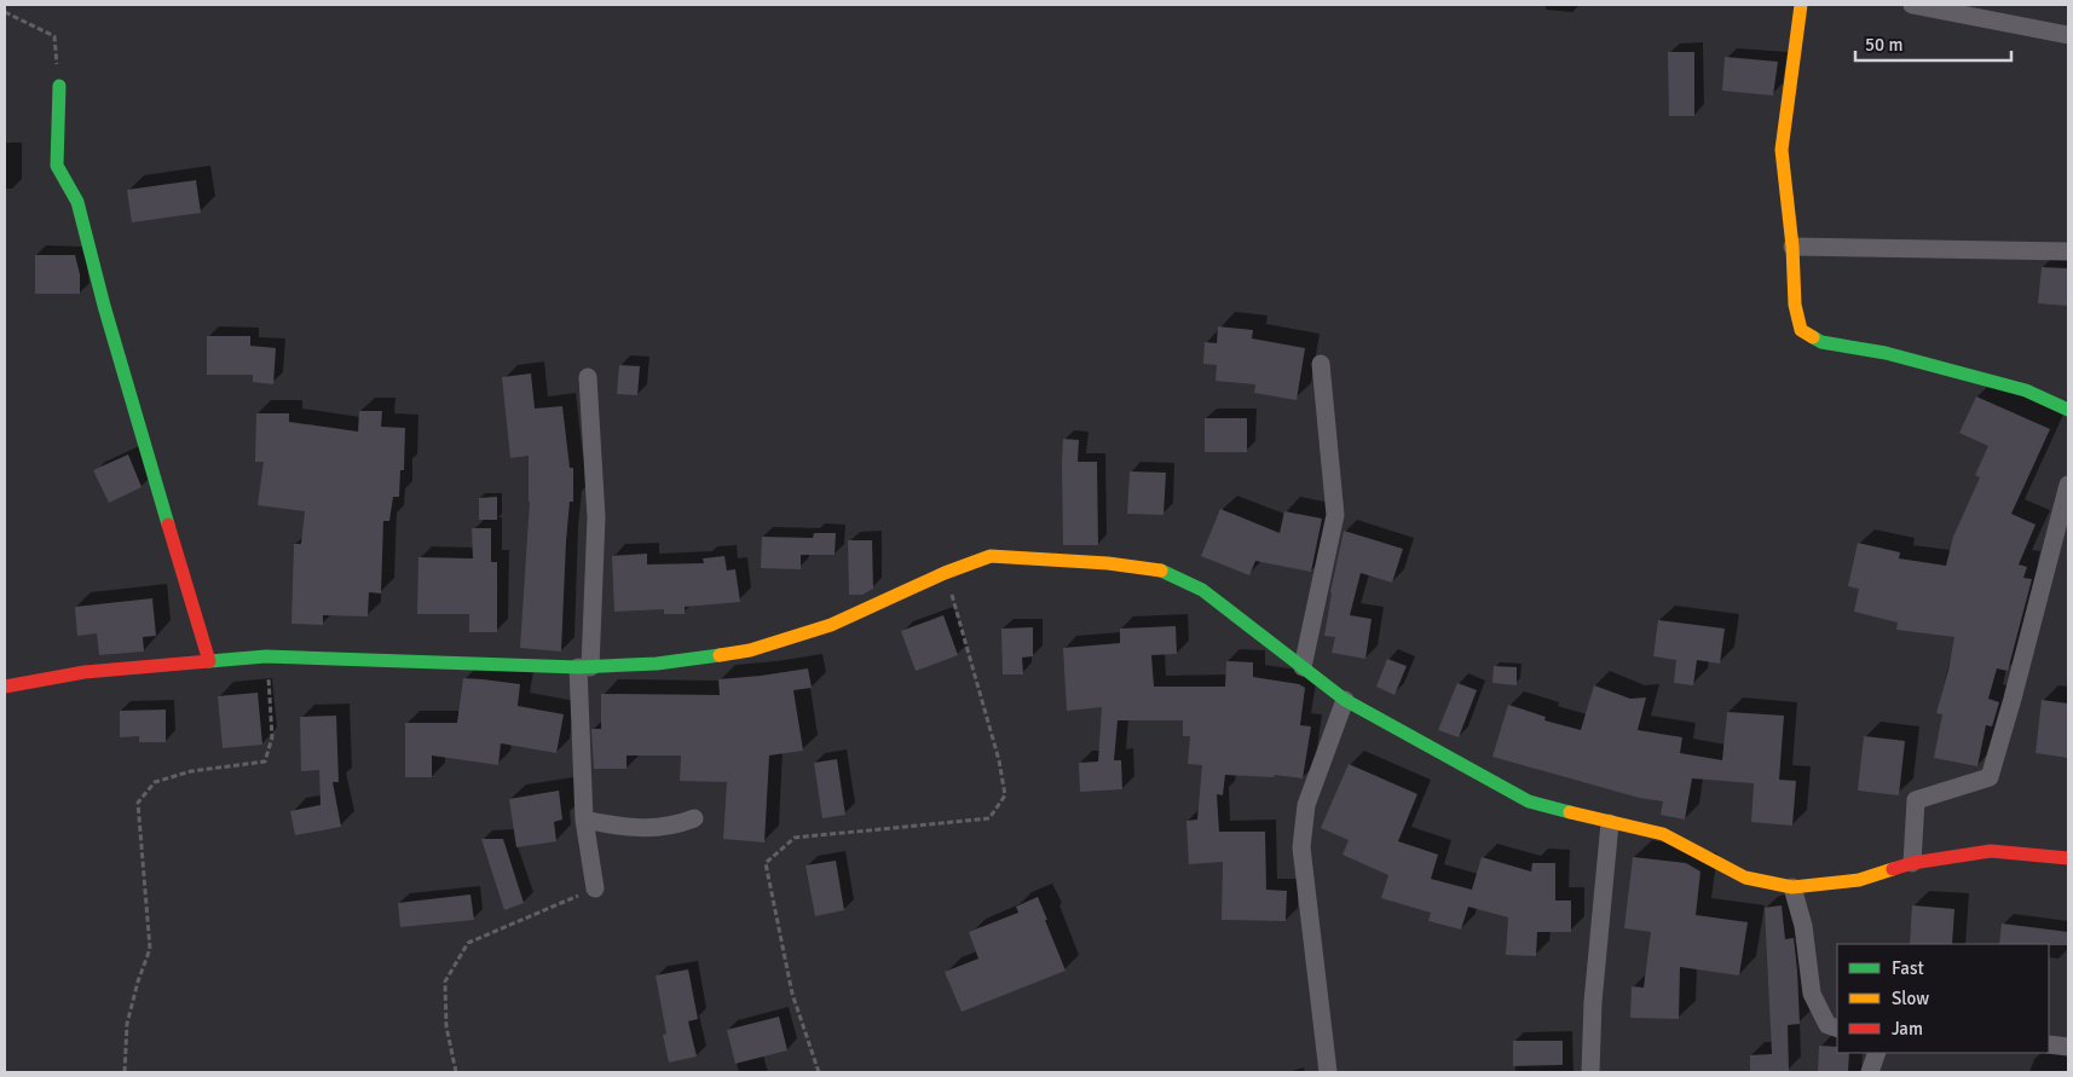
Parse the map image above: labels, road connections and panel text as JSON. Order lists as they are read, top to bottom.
{
  "legend": ["Fast", "Slow", "Jam"],
  "scale_bar": "50 m"
}
